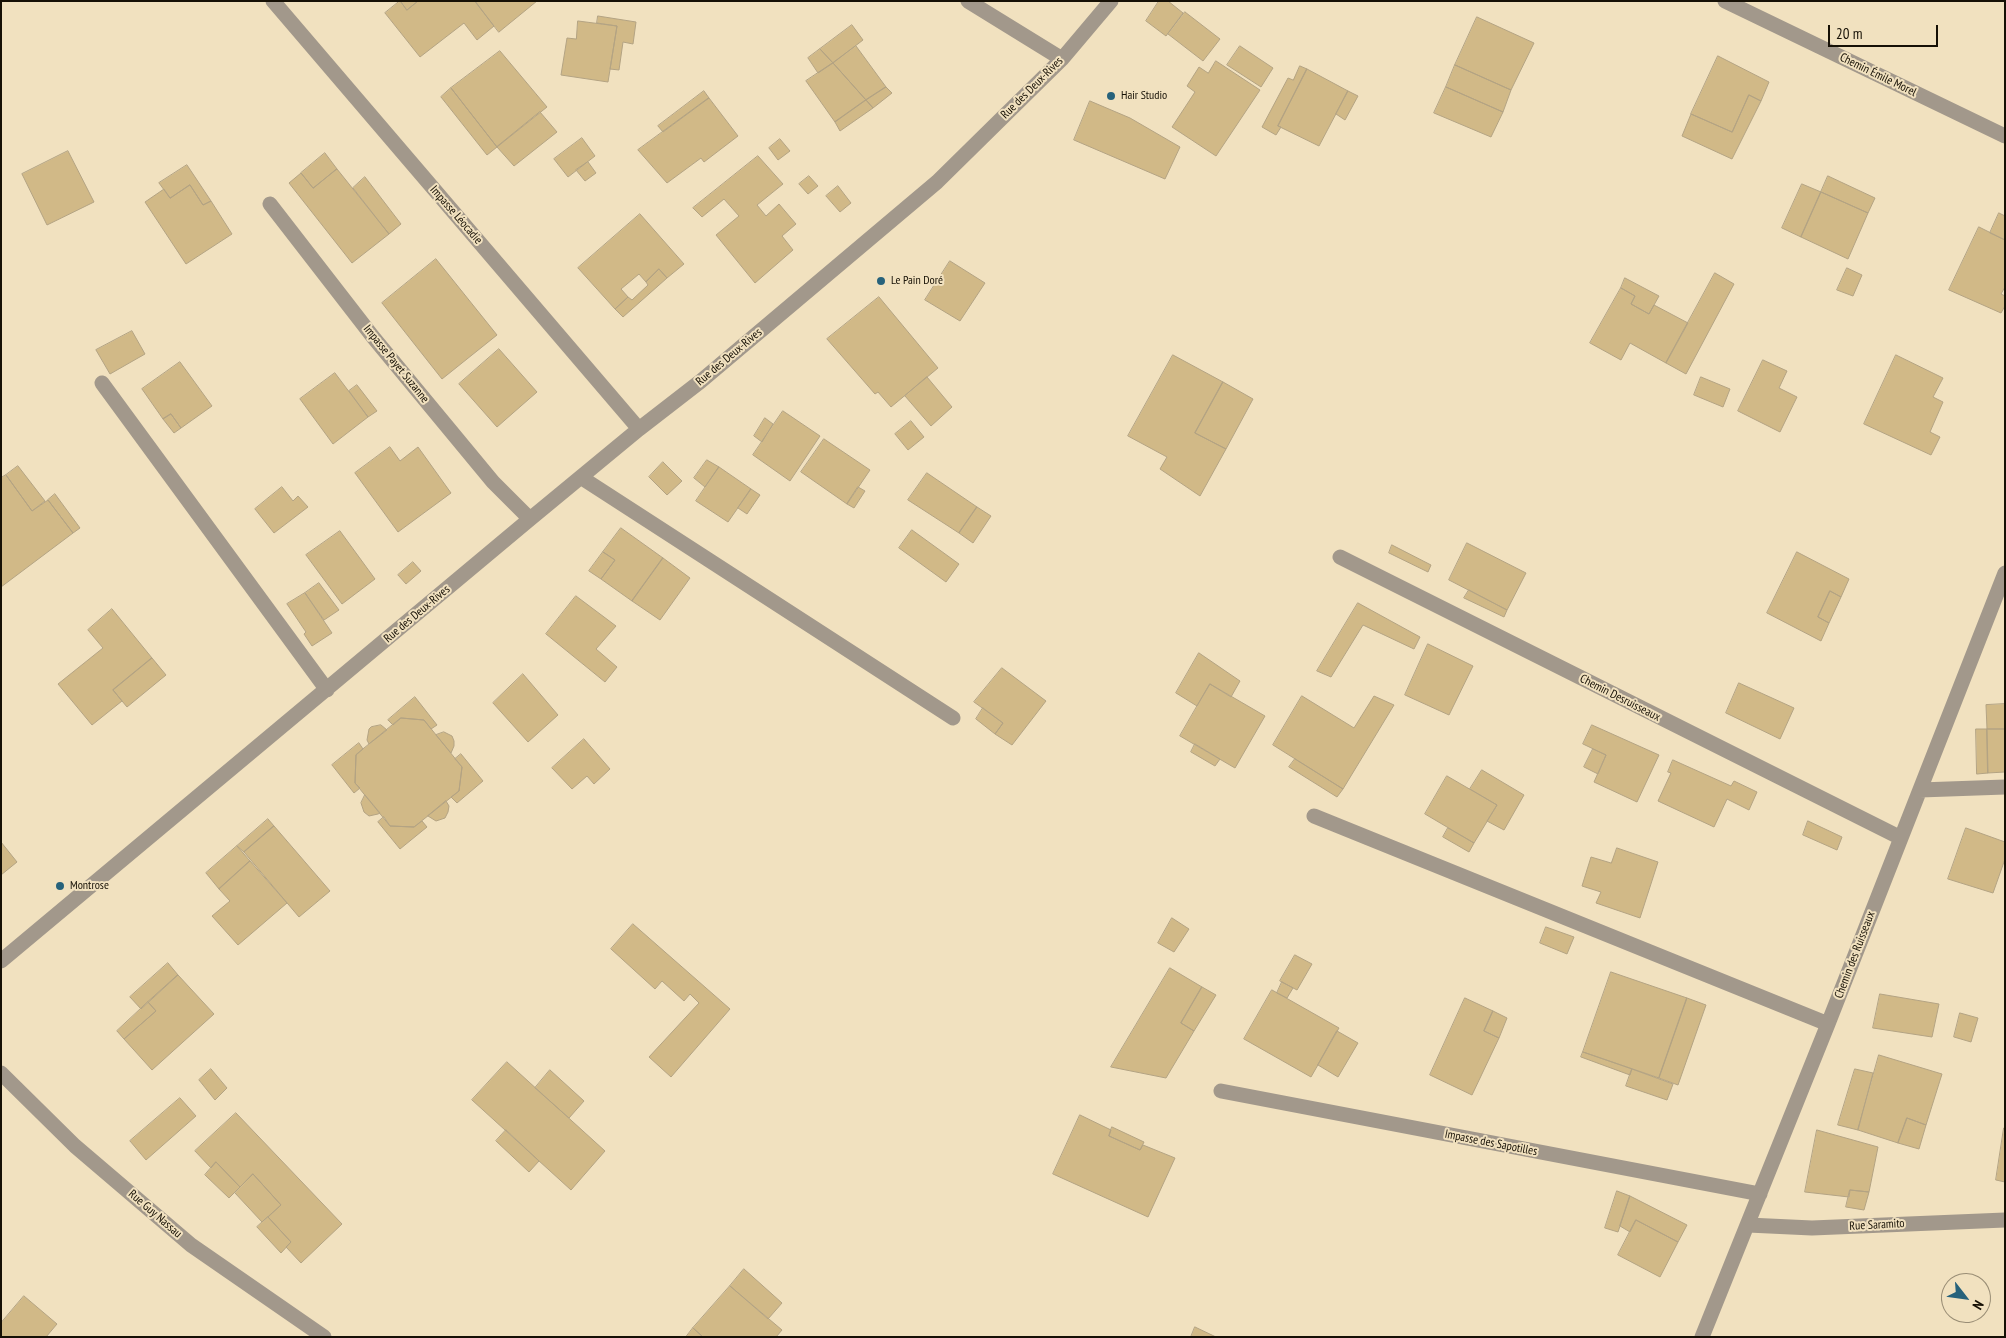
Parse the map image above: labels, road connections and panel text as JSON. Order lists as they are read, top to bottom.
{
  "streets": {
    "street": [
      "Chemin Émile Morel",
      "Rue des Deux-Rives",
      "Impasse Léocadie",
      "Impasse Payet Suzanne",
      "Chemin Desruisseaux",
      "Chemin des Ruisseaux",
      "Impasse des Sapotilles",
      "Rue Guy Nassau",
      "Rue Saramito"
    ]
  },
  "crossings": [
    ["Rue des Deux-Rives", "Impasse Léocadie"],
    ["Rue des Deux-Rives", "Impasse Payet Suzanne"],
    ["Chemin Desruisseaux", "Chemin des Ruisseaux"],
    ["Chemin des Ruisseaux", "Impasse des Sapotilles"],
    ["Chemin des Ruisseaux", "Rue Saramito"]
  ],
  "places": ["Hair Studio", "Le Pain Doré", "Montrose"],
  "scale_bar": "20 m",
  "north": "bottom right"
}
